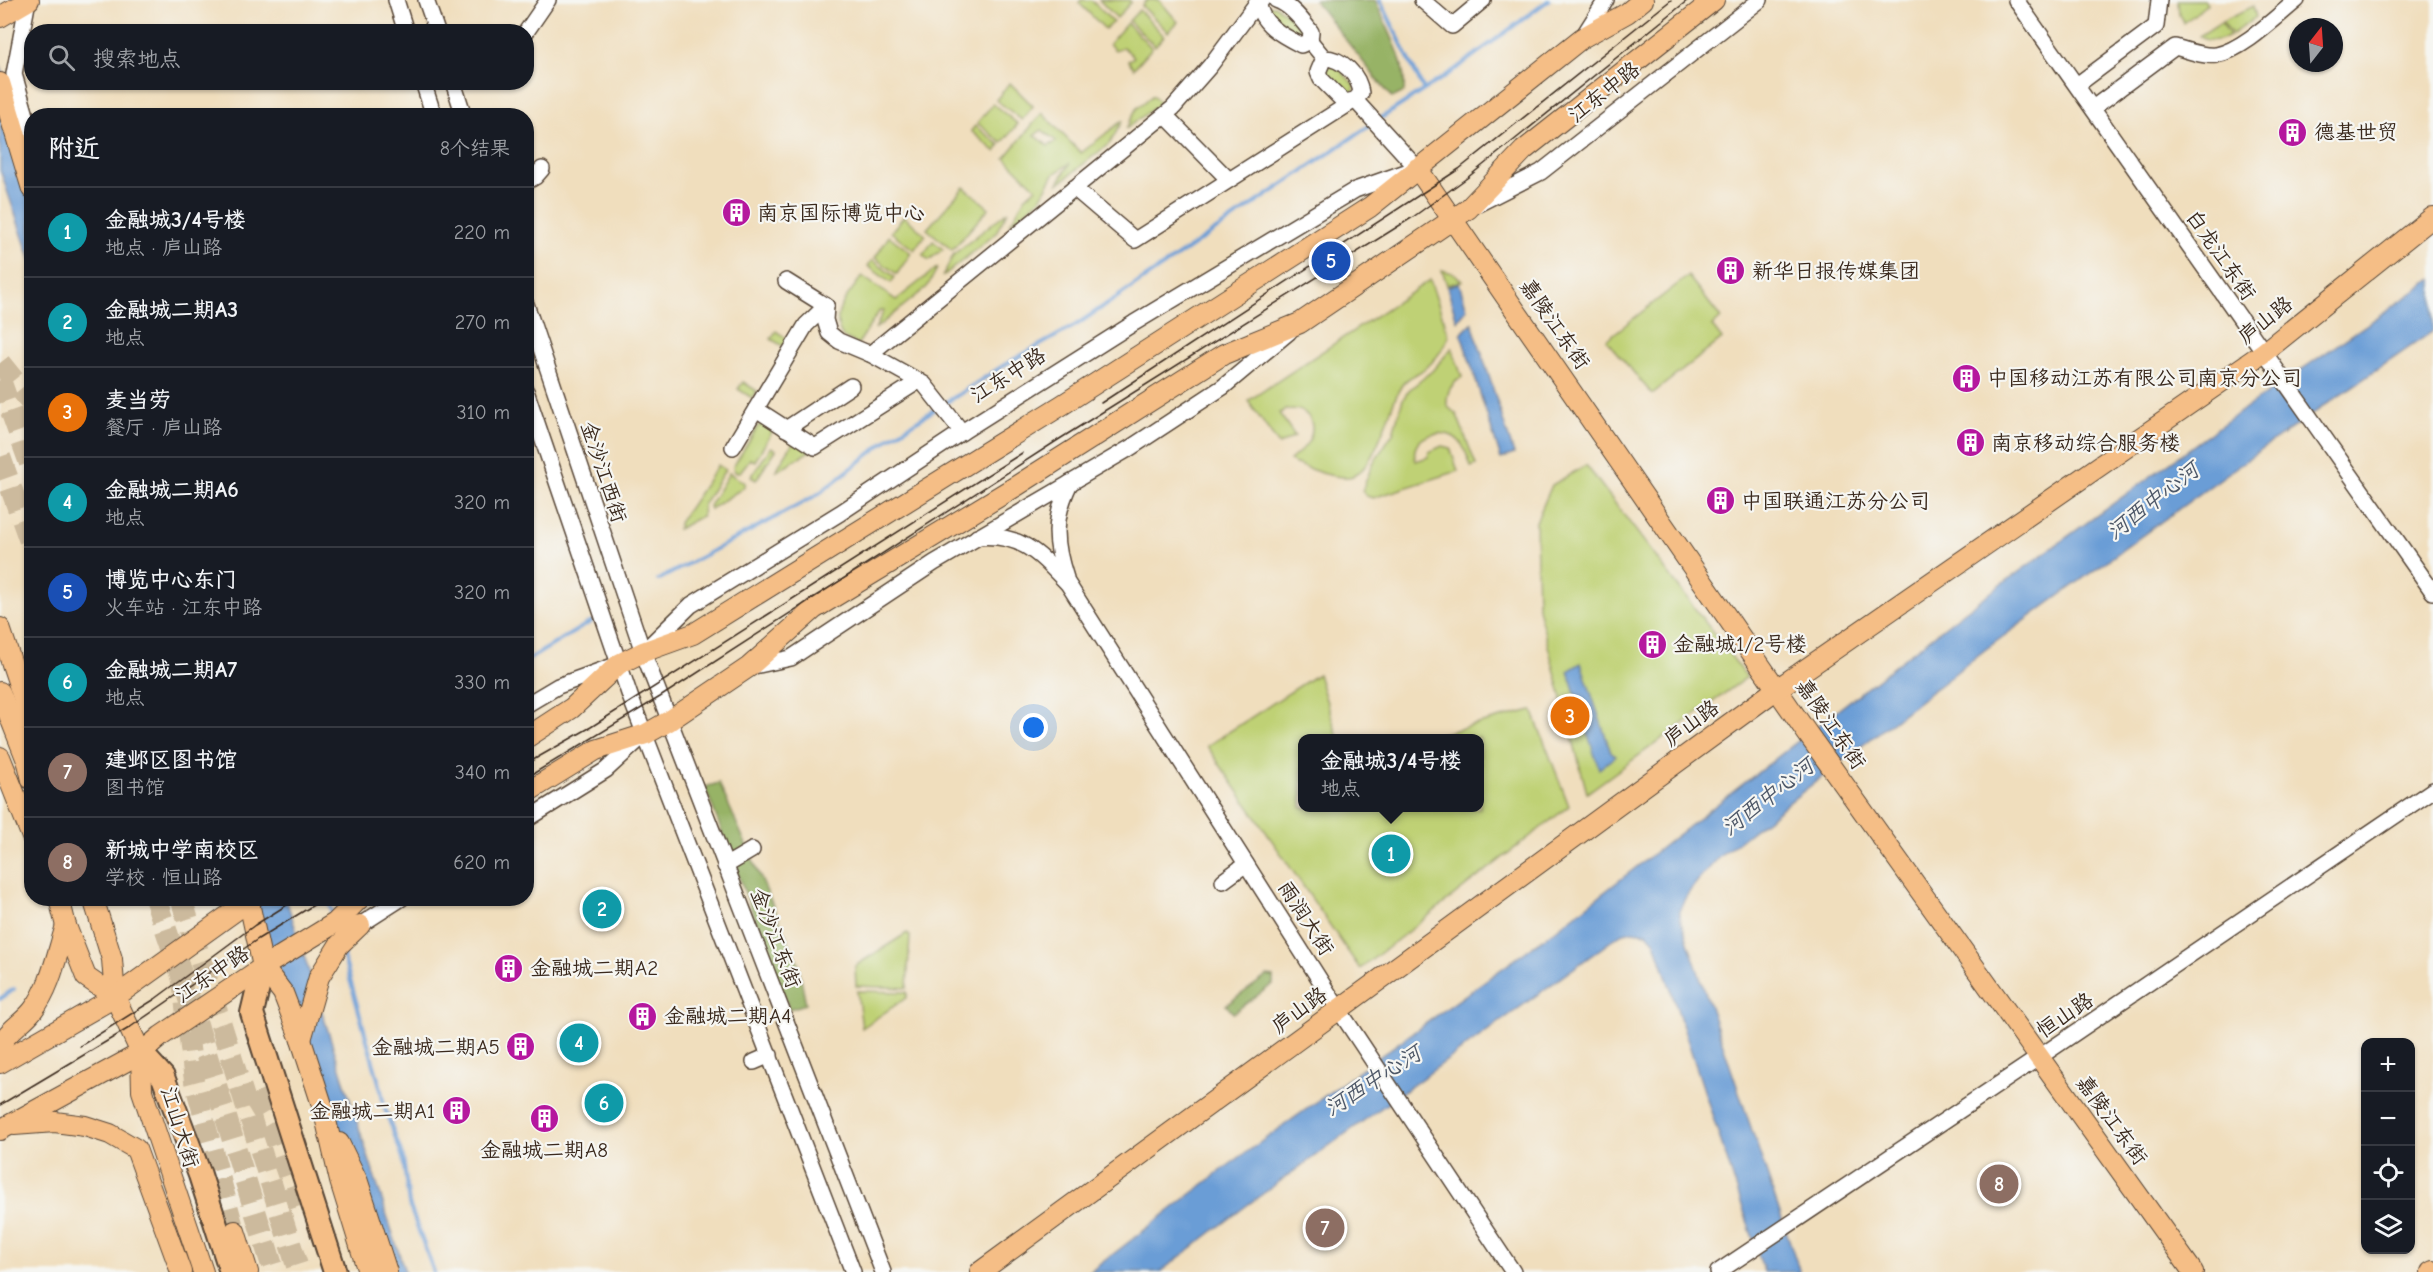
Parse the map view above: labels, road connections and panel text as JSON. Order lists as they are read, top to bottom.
{
  "streets": {
    "main road": [
      "江东中路",
      "庐山路",
      "嘉陵江东街",
      "江山大街"
    ],
    "street": [
      "白龙江东街",
      "金沙江西街",
      "雨润大街",
      "金沙江东街",
      "恒山路"
    ]
  },
  "crossings": [
    ["江东中路", "嘉陵江东街"],
    ["江东中路", "金沙江西街"],
    ["江东中路", "金沙江东街"],
    ["江东中路", "江山大街"],
    ["白龙江东街", "庐山路"],
    ["庐山路", "嘉陵江东街"],
    ["庐山路", "雨润大街"],
    ["嘉陵江东街", "恒山路"],
    ["金沙江西街", "金沙江东街"]
  ],
  "water": ["河西中心河"],
  "places": {
    "building": [
      "德基世贸",
      "南京国际博览中心",
      "新华日报传媒集团",
      "中国移动江苏有限公司南京分公司",
      "南京移动综合服务楼",
      "中国联通江苏分公司",
      "金融城1/2号楼",
      "金融城二期A2",
      "金融城二期A4",
      "金融城二期A5",
      "金融城二期A1",
      "金融城二期A8"
    ]
  },
  "north": "top",
  "page": {
    "search": "搜索地点",
    "heading": ["附近", "8个结果"],
    "list": [
      {
        "mark": "1",
        "name": "金融城3/4号楼",
        "note": "地点 · 庐山路",
        "value": "220 m"
      },
      {
        "mark": "2",
        "name": "金融城二期A3",
        "note": "地点",
        "value": "270 m"
      },
      {
        "mark": "3",
        "name": "麦当劳",
        "note": "餐厅 · 庐山路",
        "value": "310 m"
      },
      {
        "mark": "4",
        "name": "金融城二期A6",
        "note": "地点",
        "value": "320 m"
      },
      {
        "mark": "5",
        "name": "博览中心东门",
        "note": "火车站 · 江东中路",
        "value": "320 m"
      },
      {
        "mark": "6",
        "name": "金融城二期A7",
        "note": "地点",
        "value": "330 m"
      },
      {
        "mark": "7",
        "name": "建邺区图书馆",
        "note": "图书馆",
        "value": "340 m"
      },
      {
        "mark": "8",
        "name": "新城中学南校区",
        "note": "学校 · 恒山路",
        "value": "620 m"
      }
    ],
    "pins": [
      "5",
      "3",
      "1",
      "2",
      "4",
      "6",
      "8",
      "7"
    ],
    "popup": ["金融城3/4号楼", "地点"],
    "map_buttons": ["+", "−"]
  }
}
